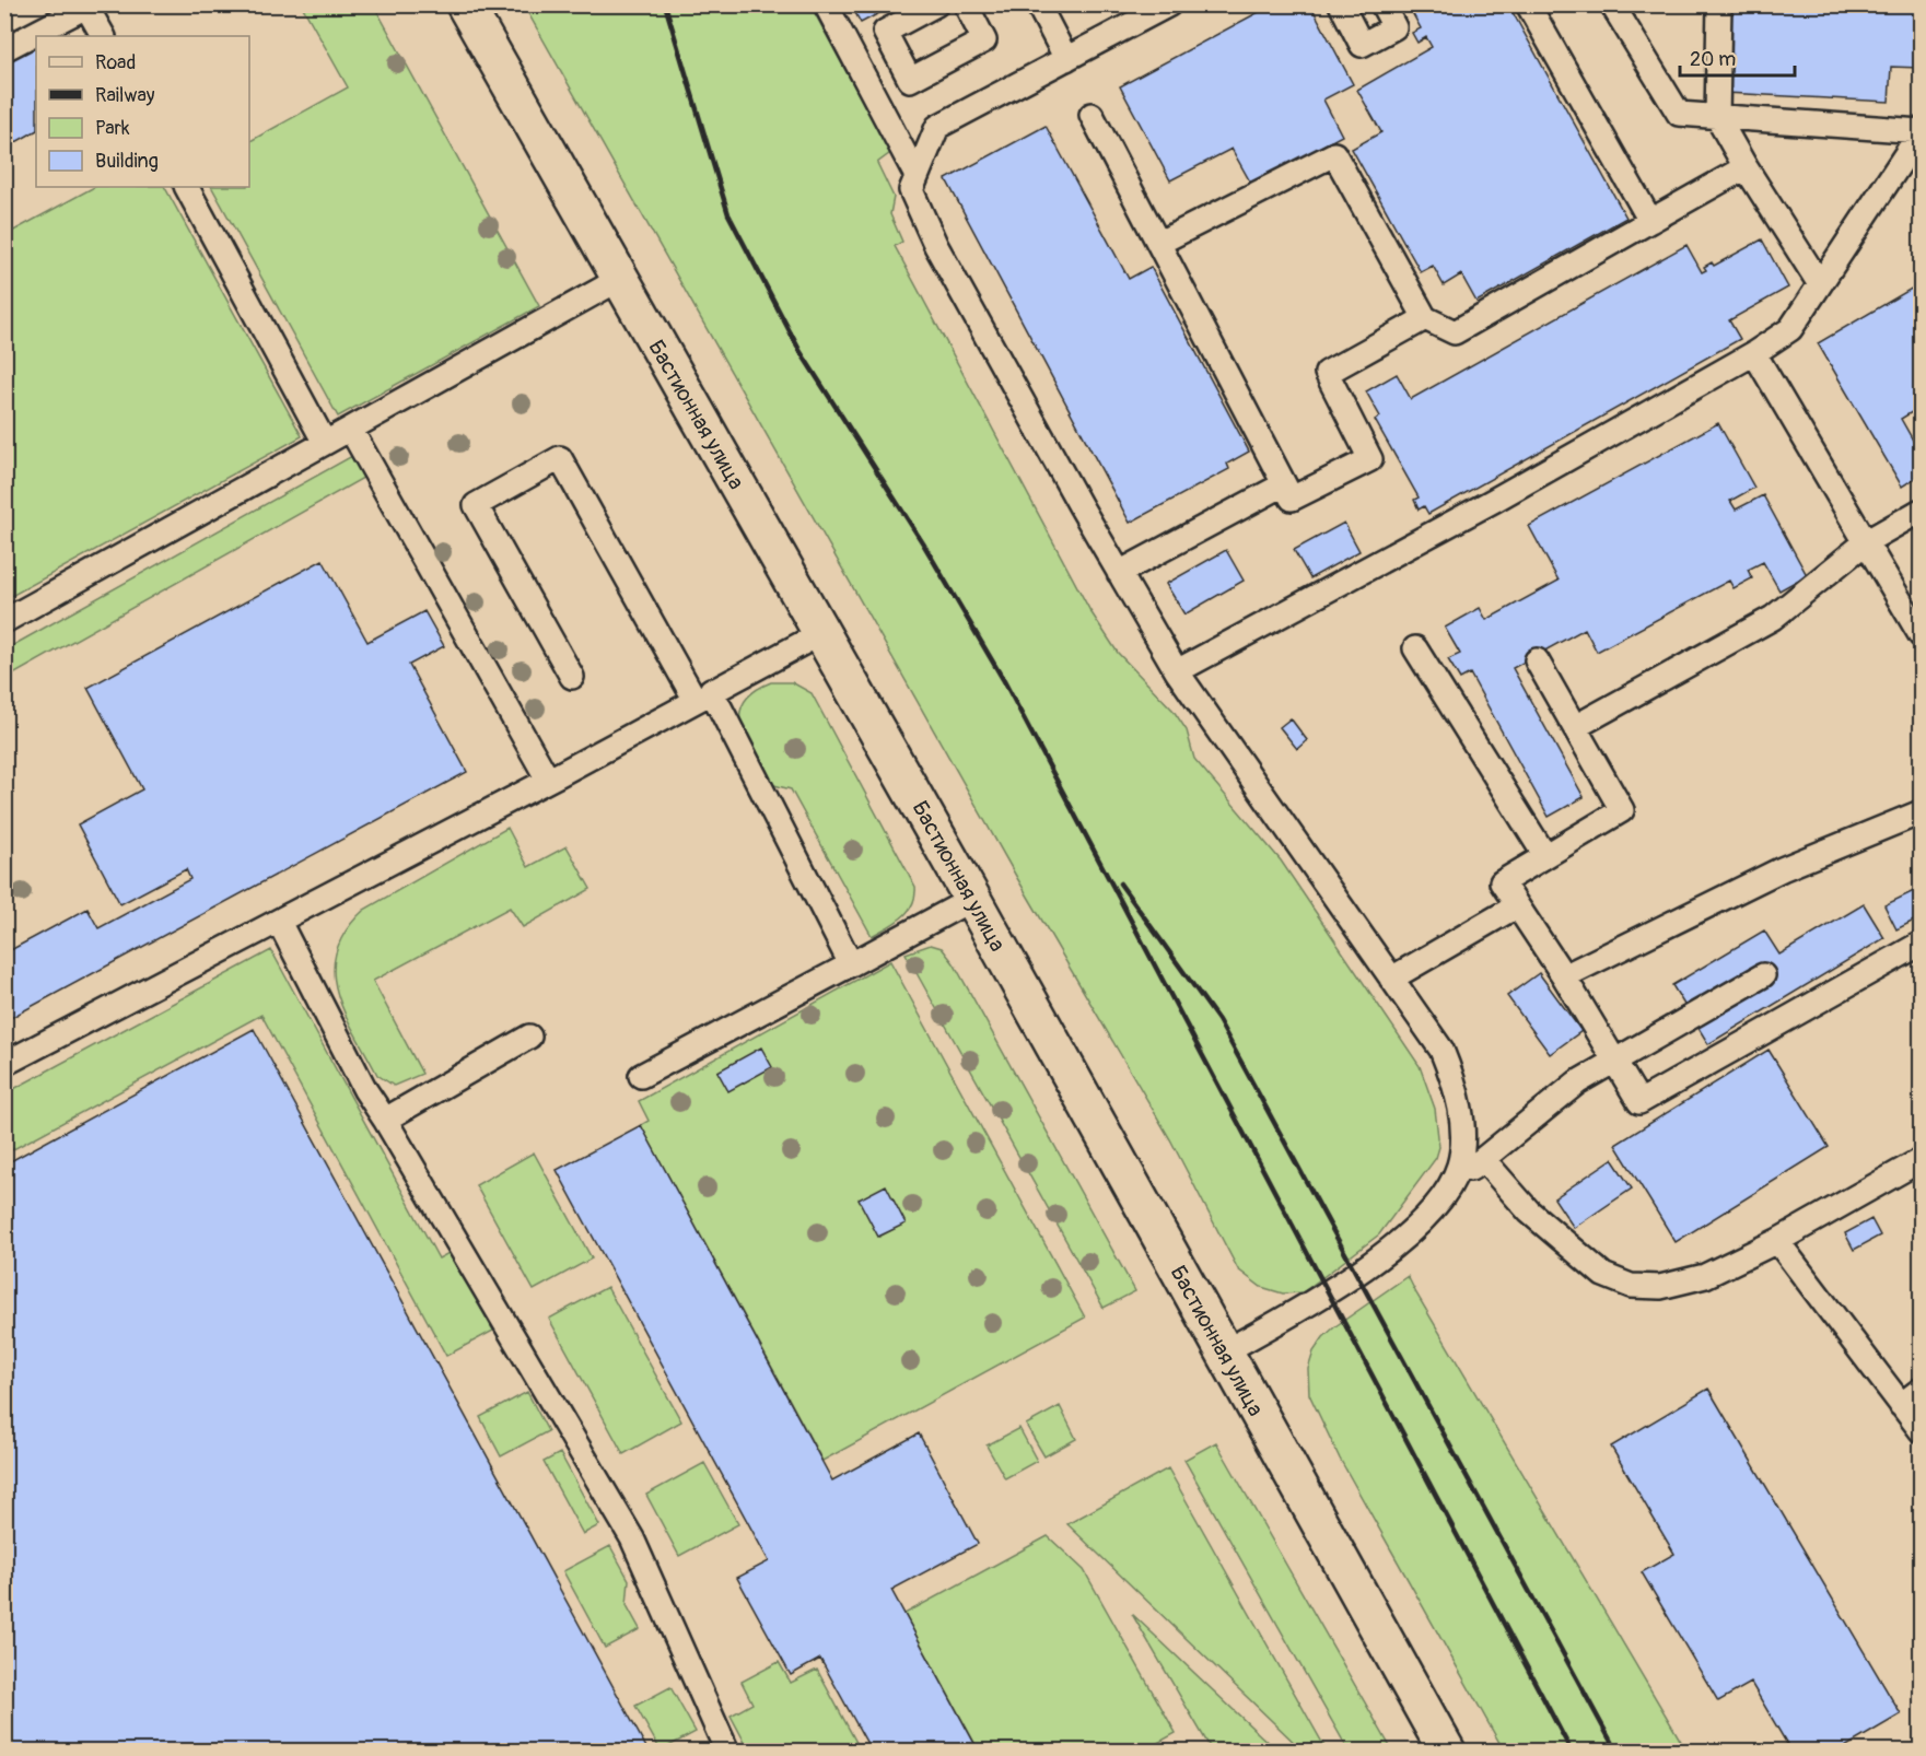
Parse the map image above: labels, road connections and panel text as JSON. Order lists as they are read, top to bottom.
{
  "streets": {
    "main road": ["Бастионная улица"]
  },
  "legend": [
    "Road",
    "Railway",
    "Park",
    "Building"
  ],
  "scale_bar": "20 m"
}
